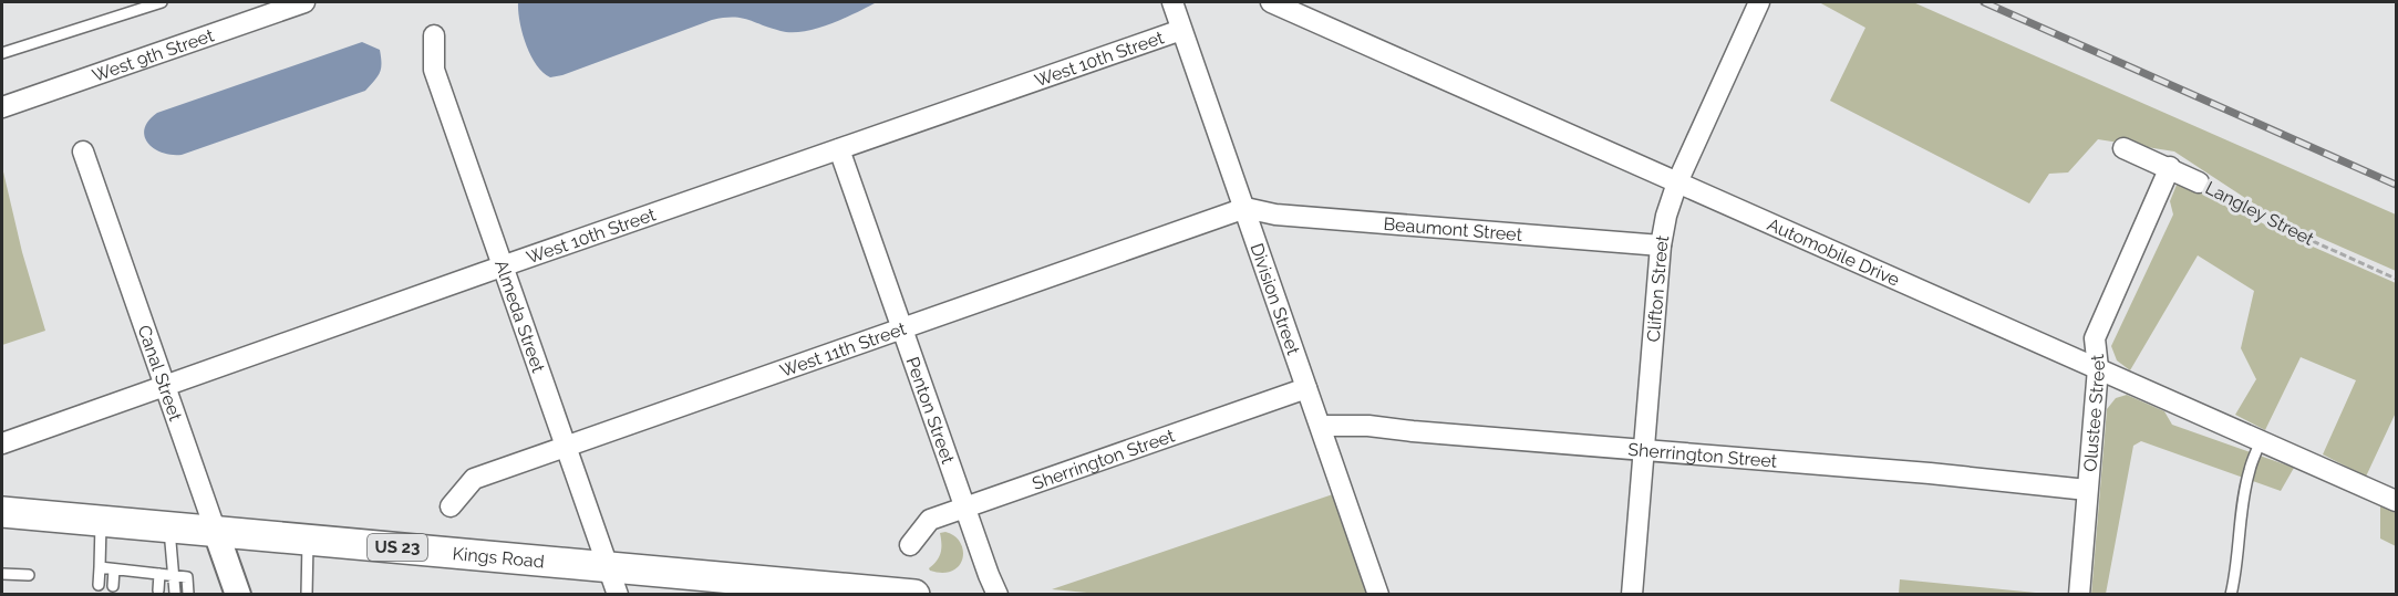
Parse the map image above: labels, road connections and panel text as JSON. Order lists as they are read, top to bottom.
{
  "streets": {
    "main road": ["US 23", "Kings Road"],
    "street": [
      "West 9th Street",
      "West 10th Street",
      "Langley Street",
      "Beaumont Street",
      "Automobile Drive",
      "Clifton Street",
      "Division Street",
      "Almeda Street",
      "West 11th Street",
      "Canal Street",
      "Penton Street",
      "Olustee Street",
      "Sherrington Street"
    ]
  },
  "crossings": [
    ["West 10th Street", "Division Street"],
    ["West 10th Street", "Almeda Street"],
    ["West 10th Street", "Canal Street"],
    ["West 10th Street", "Penton Street"],
    ["Langley Street", "Olustee Street"],
    ["Beaumont Street", "Clifton Street"],
    ["Beaumont Street", "Division Street"],
    ["Beaumont Street", "West 11th Street"],
    ["Automobile Drive", "Clifton Street"],
    ["Automobile Drive", "Olustee Street"],
    ["Clifton Street", "Sherrington Street"],
    ["Division Street", "West 11th Street"],
    ["Division Street", "Sherrington Street"],
    ["Almeda Street", "West 11th Street"],
    ["Almeda Street", "Kings Road"],
    ["West 11th Street", "Penton Street"],
    ["Canal Street", "Kings Road"],
    ["Penton Street", "Sherrington Street"],
    ["Olustee Street", "Sherrington Street"]
  ]
}
